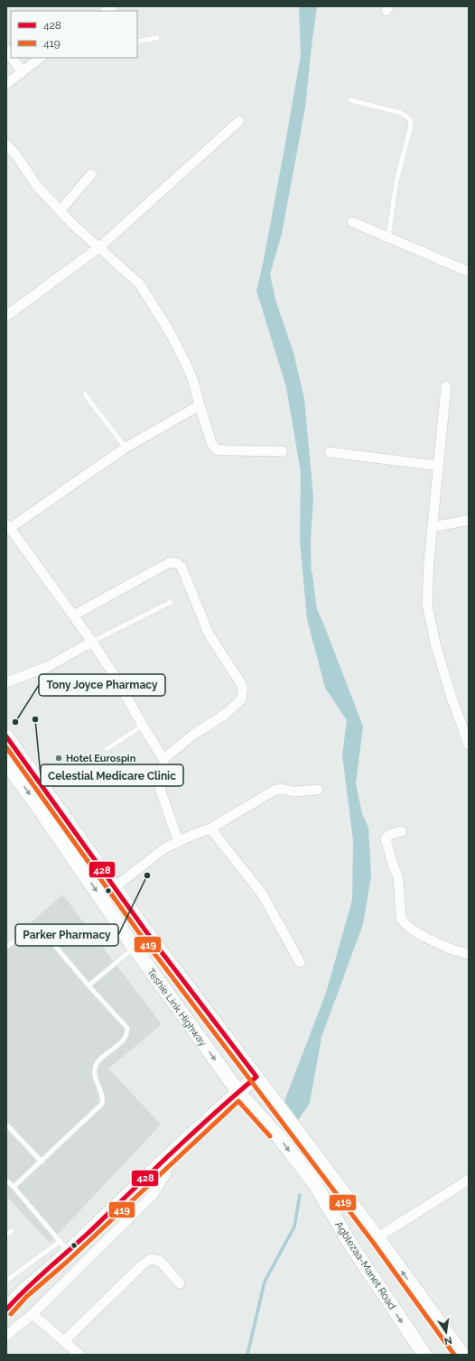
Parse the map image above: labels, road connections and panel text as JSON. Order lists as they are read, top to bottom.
{
  "streets": {
    "main road": ["Teshie Link Highway", "Agblezaa-Manet Road"]
  },
  "crossings": [
    ["Teshie Link Highway", "Agblezaa-Manet Road"]
  ],
  "places": [
    "Celestial Medicare Clinic",
    "Tony Joyce Pharmacy",
    "Hotel Eurospin",
    "Parker Pharmacy"
  ],
  "lines": ["transit line 428", "transit line 419"],
  "legend": ["428", "419"],
  "north": "bottom"
}
